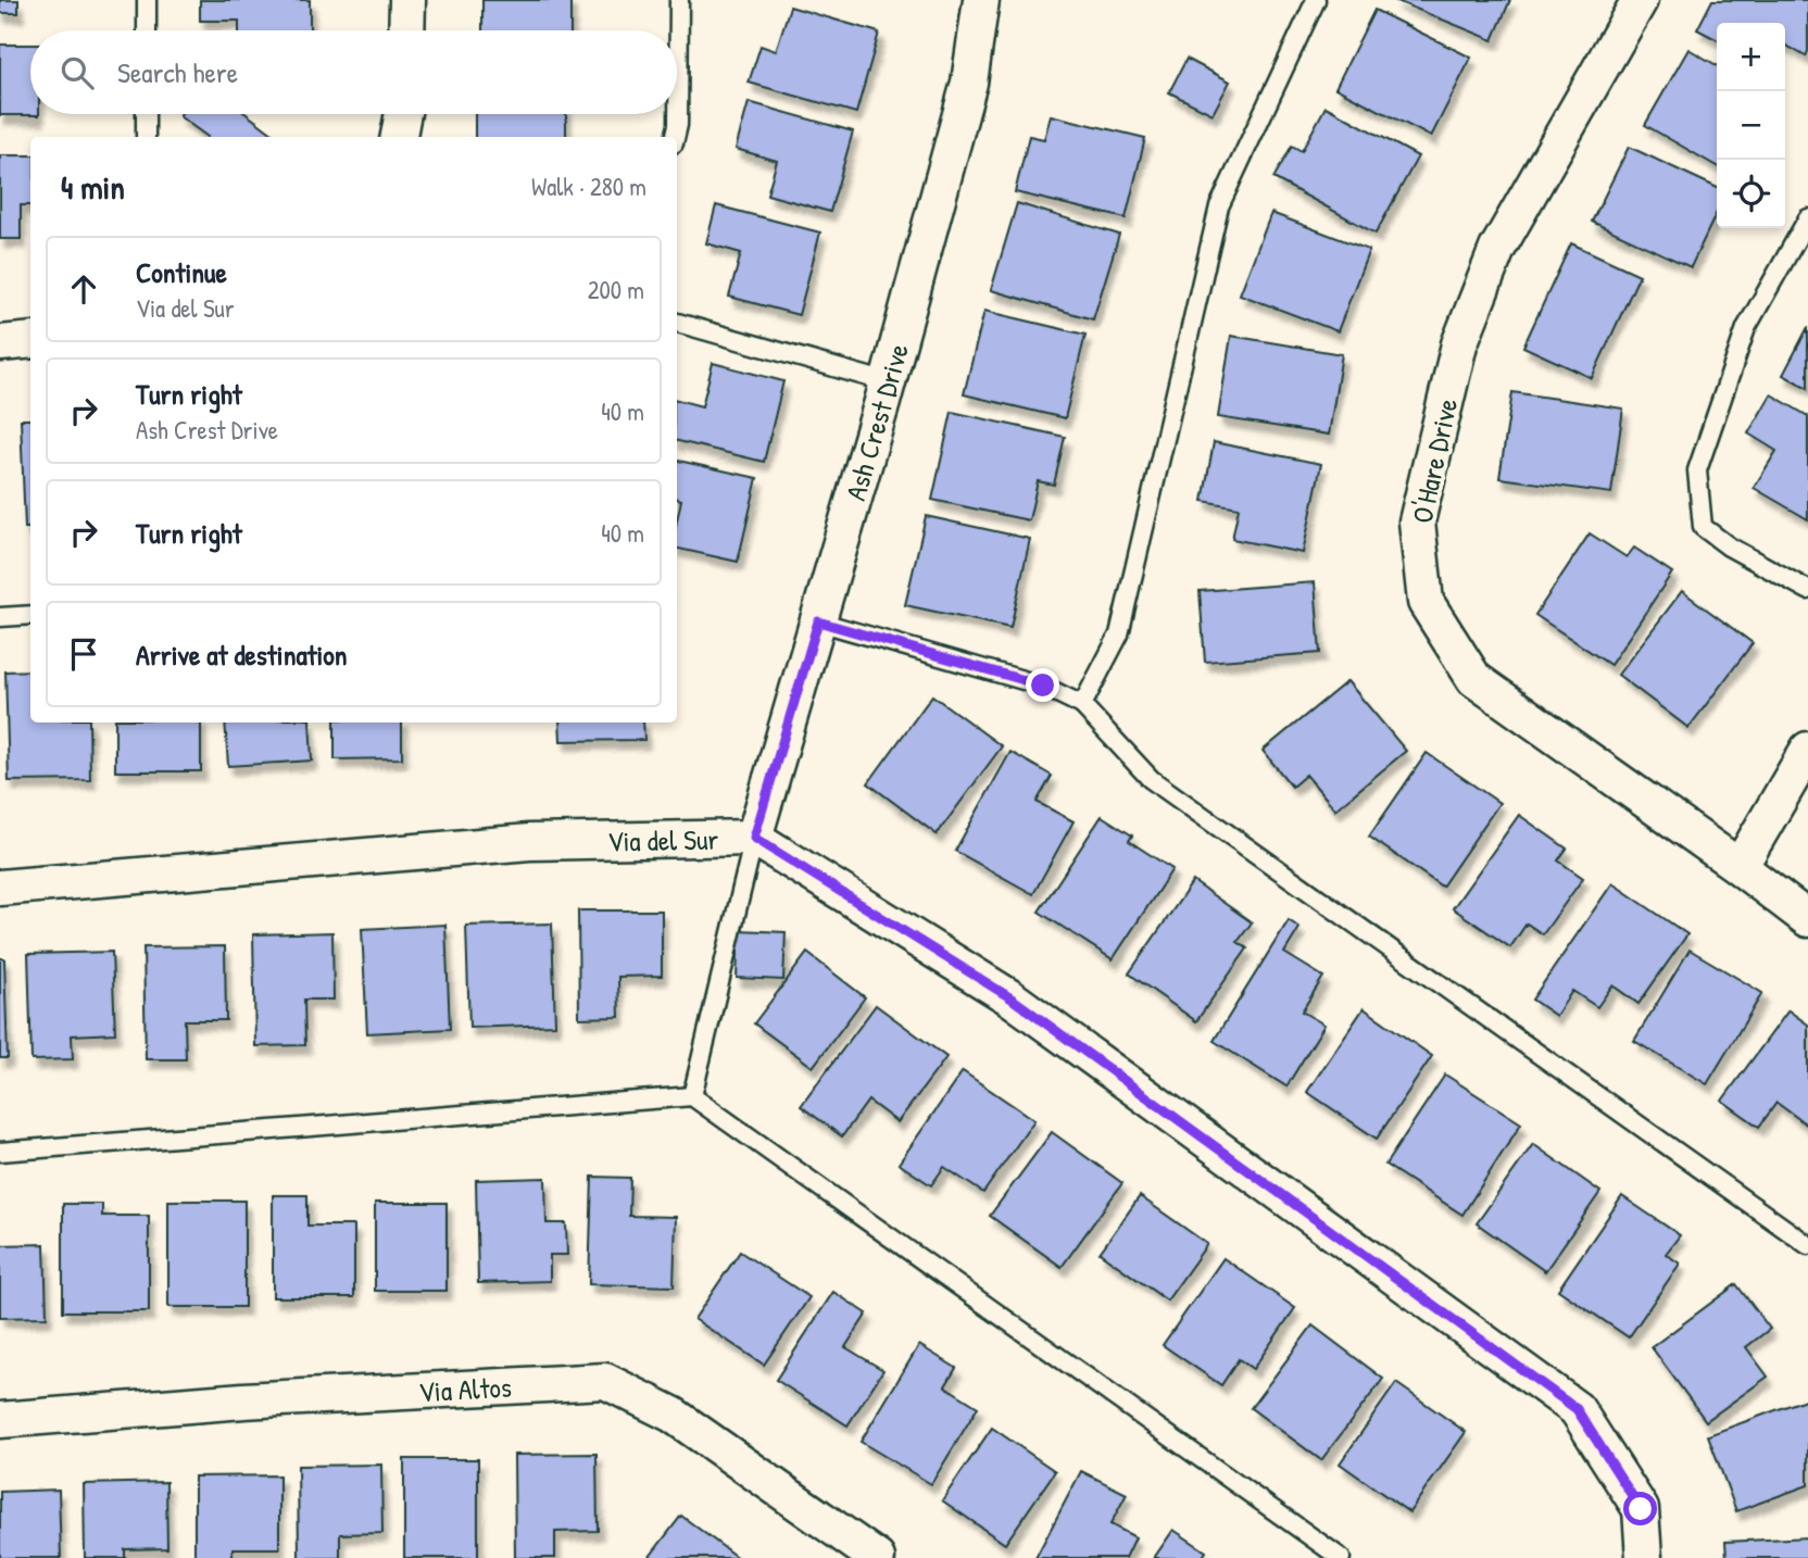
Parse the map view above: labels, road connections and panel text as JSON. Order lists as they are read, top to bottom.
{
  "streets": {
    "street": [
      "Ash Crest Drive",
      "O'Hare Drive",
      "Via del Sur",
      "Via Altos"
    ]
  },
  "crossings": [
    ["Ash Crest Drive", "Via del Sur"]
  ],
  "page": {
    "map_buttons": ["+", "−"],
    "search": "Search here",
    "heading": ["4 min", "Walk · 280 m"],
    "list": [
      ["Continue", "Via del Sur", "200 m"],
      ["Turn right", "Ash Crest Drive", "40 m"],
      ["Turn right", "40 m"],
      "Arrive at destination"
    ]
  }
}
